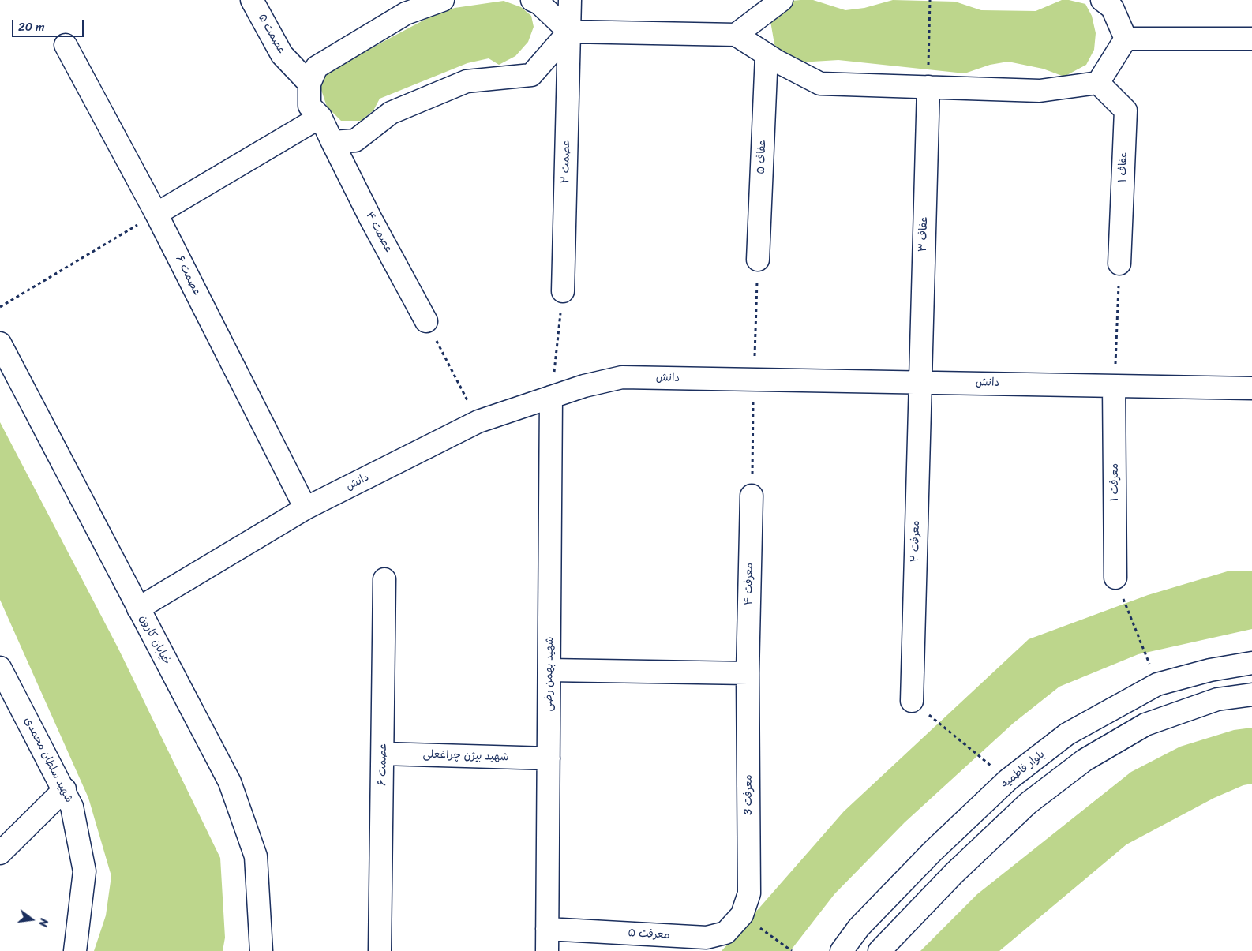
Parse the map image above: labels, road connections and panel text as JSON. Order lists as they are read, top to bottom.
{
  "streets": {
    "street": [
      "عصمت ۵",
      "عفاف ۵",
      "عصمت ۲",
      "عفاف ۱",
      "عصمت ۴",
      "عفاف ۳",
      "عصمت ۶",
      "دانش",
      "معرفت ۱",
      "معرفت ۲",
      "معرفت ۴",
      "خیابان کارون",
      "شهید بهمن رضی",
      "شهید بیژن چراغعلی",
      "شهید سلطان محمدی",
      "بلوار فاطمیه",
      "معرفت 3",
      "معرفت ۵"
    ]
  },
  "crossings": [
    ["عصمت ۵", "عصمت ۴"],
    ["عفاف ۳", "دانش"],
    ["عفاف ۳", "معرفت ۲"],
    ["عصمت ۶", "دانش"],
    ["عصمت ۶", "شهید بیژن چراغعلی"],
    ["دانش", "معرفت ۱"],
    ["دانش", "معرفت ۲"],
    ["دانش", "خیابان کارون"],
    ["دانش", "شهید بهمن رضی"],
    ["معرفت ۴", "معرفت 3"],
    ["شهید بهمن رضی", "شهید بیژن چراغعلی"],
    ["شهید بهمن رضی", "معرفت ۵"],
    ["معرفت 3", "معرفت ۵"]
  ],
  "scale_bar": "20 m",
  "north": "right"
}
